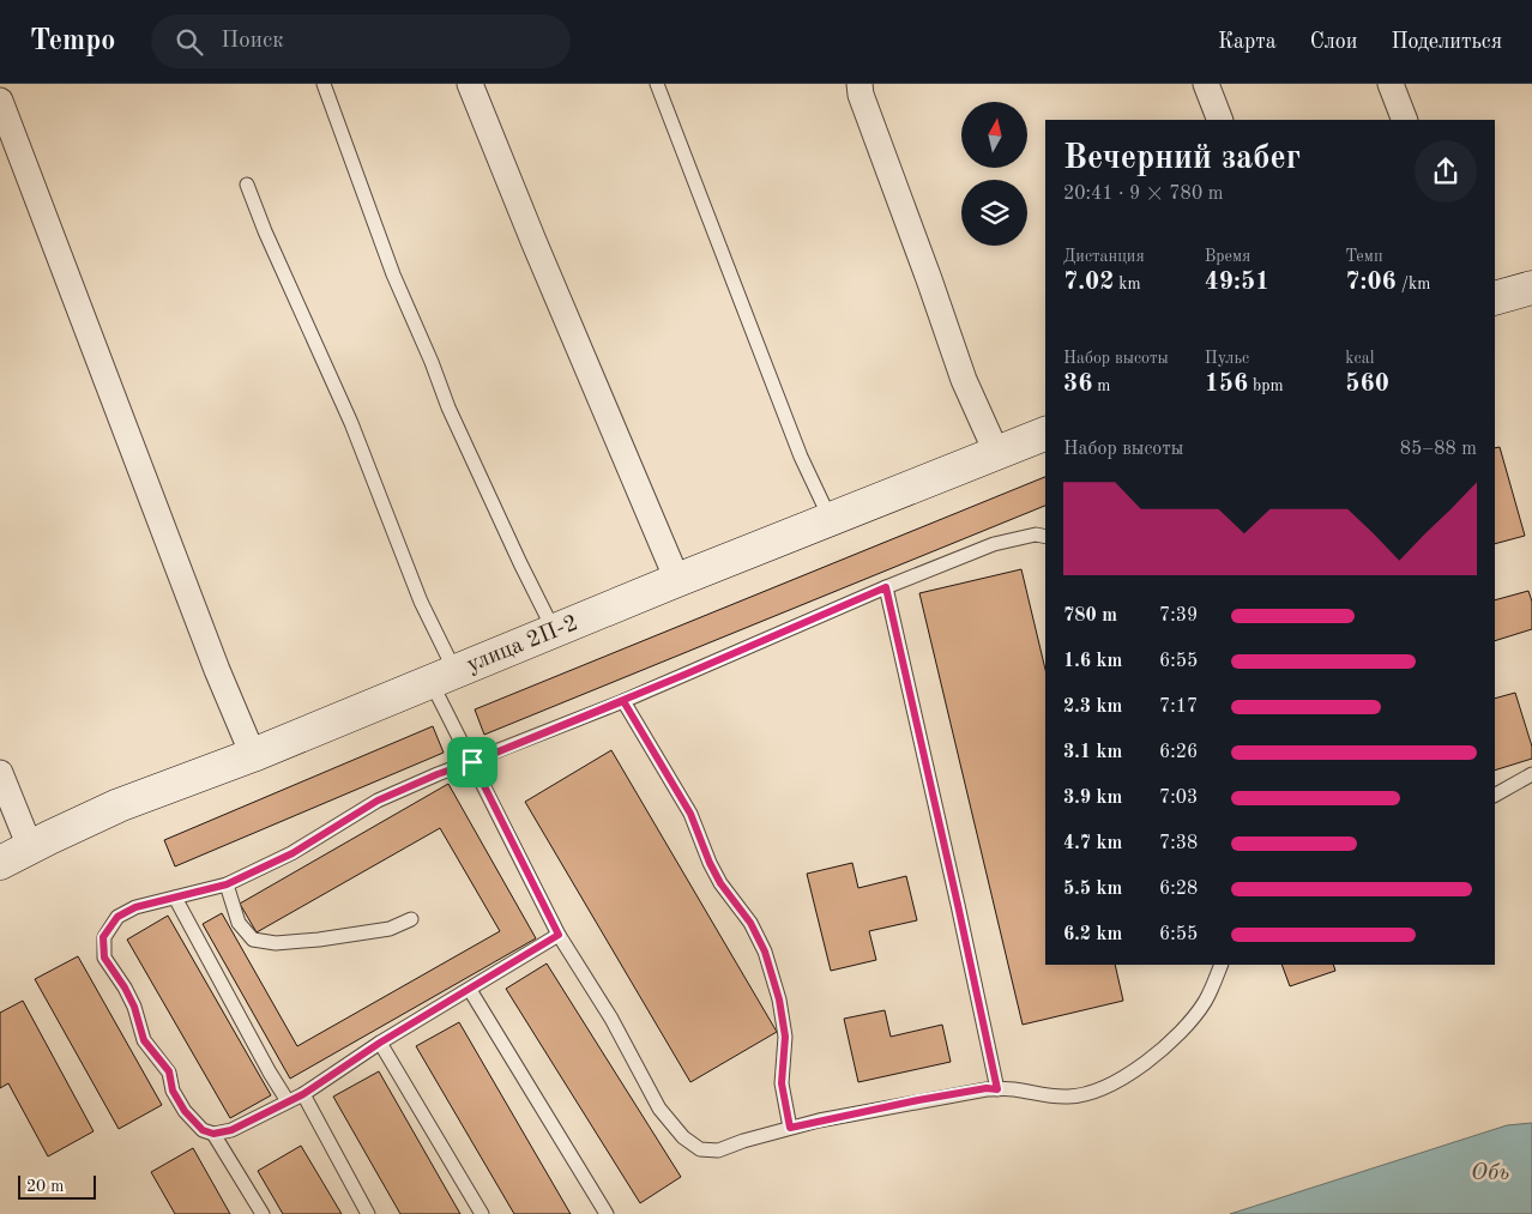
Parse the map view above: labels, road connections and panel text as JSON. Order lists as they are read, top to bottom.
{
  "streets": {
    "main road": ["улица 2П-2"]
  },
  "water": ["Обь"],
  "scale_bar": "20 m",
  "north": "top",
  "page": {
    "header": "Tempo",
    "search": "Поиск",
    "nav": ["Карта", "Слои", "Поделиться"],
    "heading": ["Вечерний забег", "20:41 · 9 × 780 m"],
    "stats": [
      ["Дистанция", "7.02 km"],
      ["Время", "49:51"],
      ["Темп", "7:06 /km"],
      ["Набор высоты", "36 m"],
      ["Пульс", "156 bpm"],
      ["kcal", "560"]
    ],
    "chart": ["Набор высоты", "85–88 m"],
    "list": [
      {
        "name": "780 m",
        "note": "7:39"
      },
      {
        "name": "1.6 km",
        "note": "6:55"
      },
      {
        "name": "2.3 km",
        "note": "7:17"
      },
      {
        "name": "3.1 km",
        "note": "6:26"
      },
      {
        "name": "3.9 km",
        "note": "7:03"
      },
      {
        "name": "4.7 km",
        "note": "7:38"
      },
      {
        "name": "5.5 km",
        "note": "6:28"
      },
      {
        "name": "6.2 km",
        "note": "6:55"
      }
    ],
    "scale": "20 m"
  }
}
